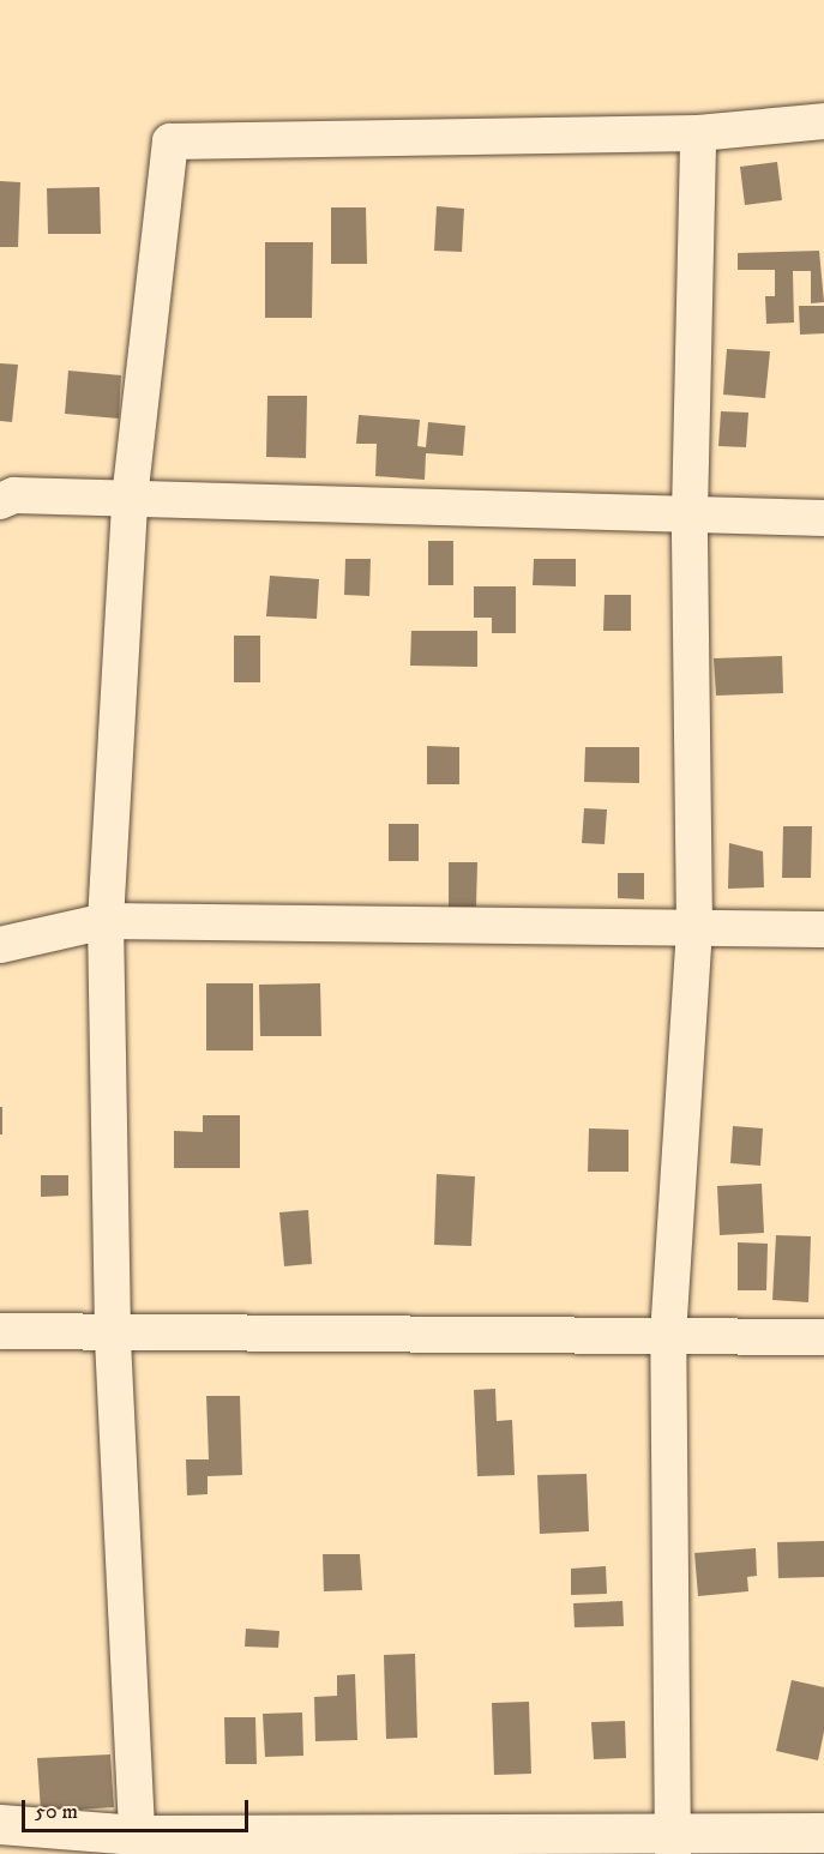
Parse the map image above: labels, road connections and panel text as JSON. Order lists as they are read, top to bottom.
{
  "scale_bar": "50 m"
}
